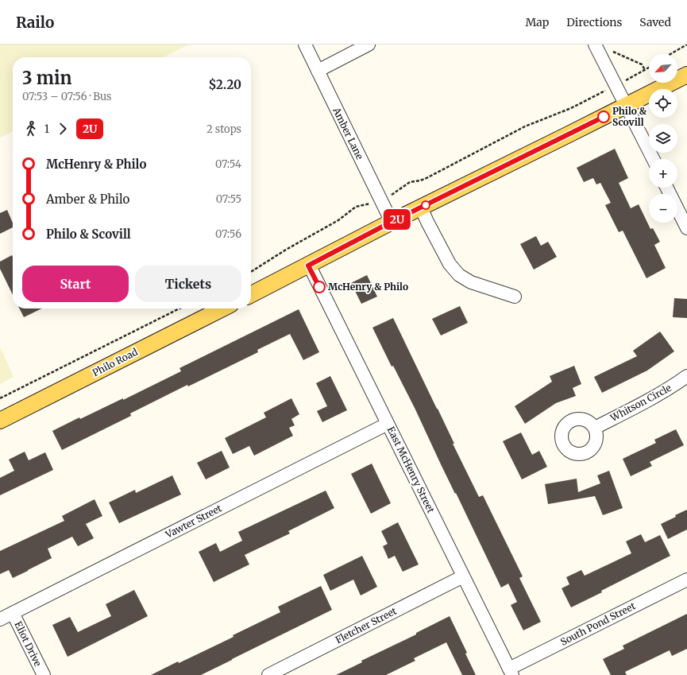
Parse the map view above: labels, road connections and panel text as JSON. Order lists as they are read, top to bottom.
{
  "streets": {
    "main road": ["Philo Road"],
    "street": [
      "Amber Lane",
      "Whitson Circle",
      "East McHenry Street",
      "Vawter Street",
      "South Pond Street",
      "Fletcher Street",
      "Eliot Drive"
    ]
  },
  "crossings": [
    ["East McHenry Street", "Vawter Street"],
    ["East McHenry Street", "South Pond Street"],
    ["East McHenry Street", "Fletcher Street"],
    ["Vawter Street", "Eliot Drive"]
  ],
  "places": ["Philo & Scovill", "McHenry & Philo"],
  "lines": ["bus line 2U"],
  "north": "bottom left",
  "page": {
    "header": "Railo",
    "nav": ["Map", "Directions", "Saved"],
    "on_map": "2U",
    "map_buttons": ["+", "−"],
    "heading": ["3 min", "07:53 – 07:56 · Bus", "$2.20"],
    "legs": ["1", "2U", "2 stops"],
    "list": [
      {
        "name": "McHenry & Philo",
        "value": "07:54"
      },
      {
        "name": "Amber & Philo",
        "value": "07:55"
      },
      {
        "name": "Philo & Scovill",
        "value": "07:56"
      }
    ],
    "buttons": ["Start", "Tickets"]
  }
}
